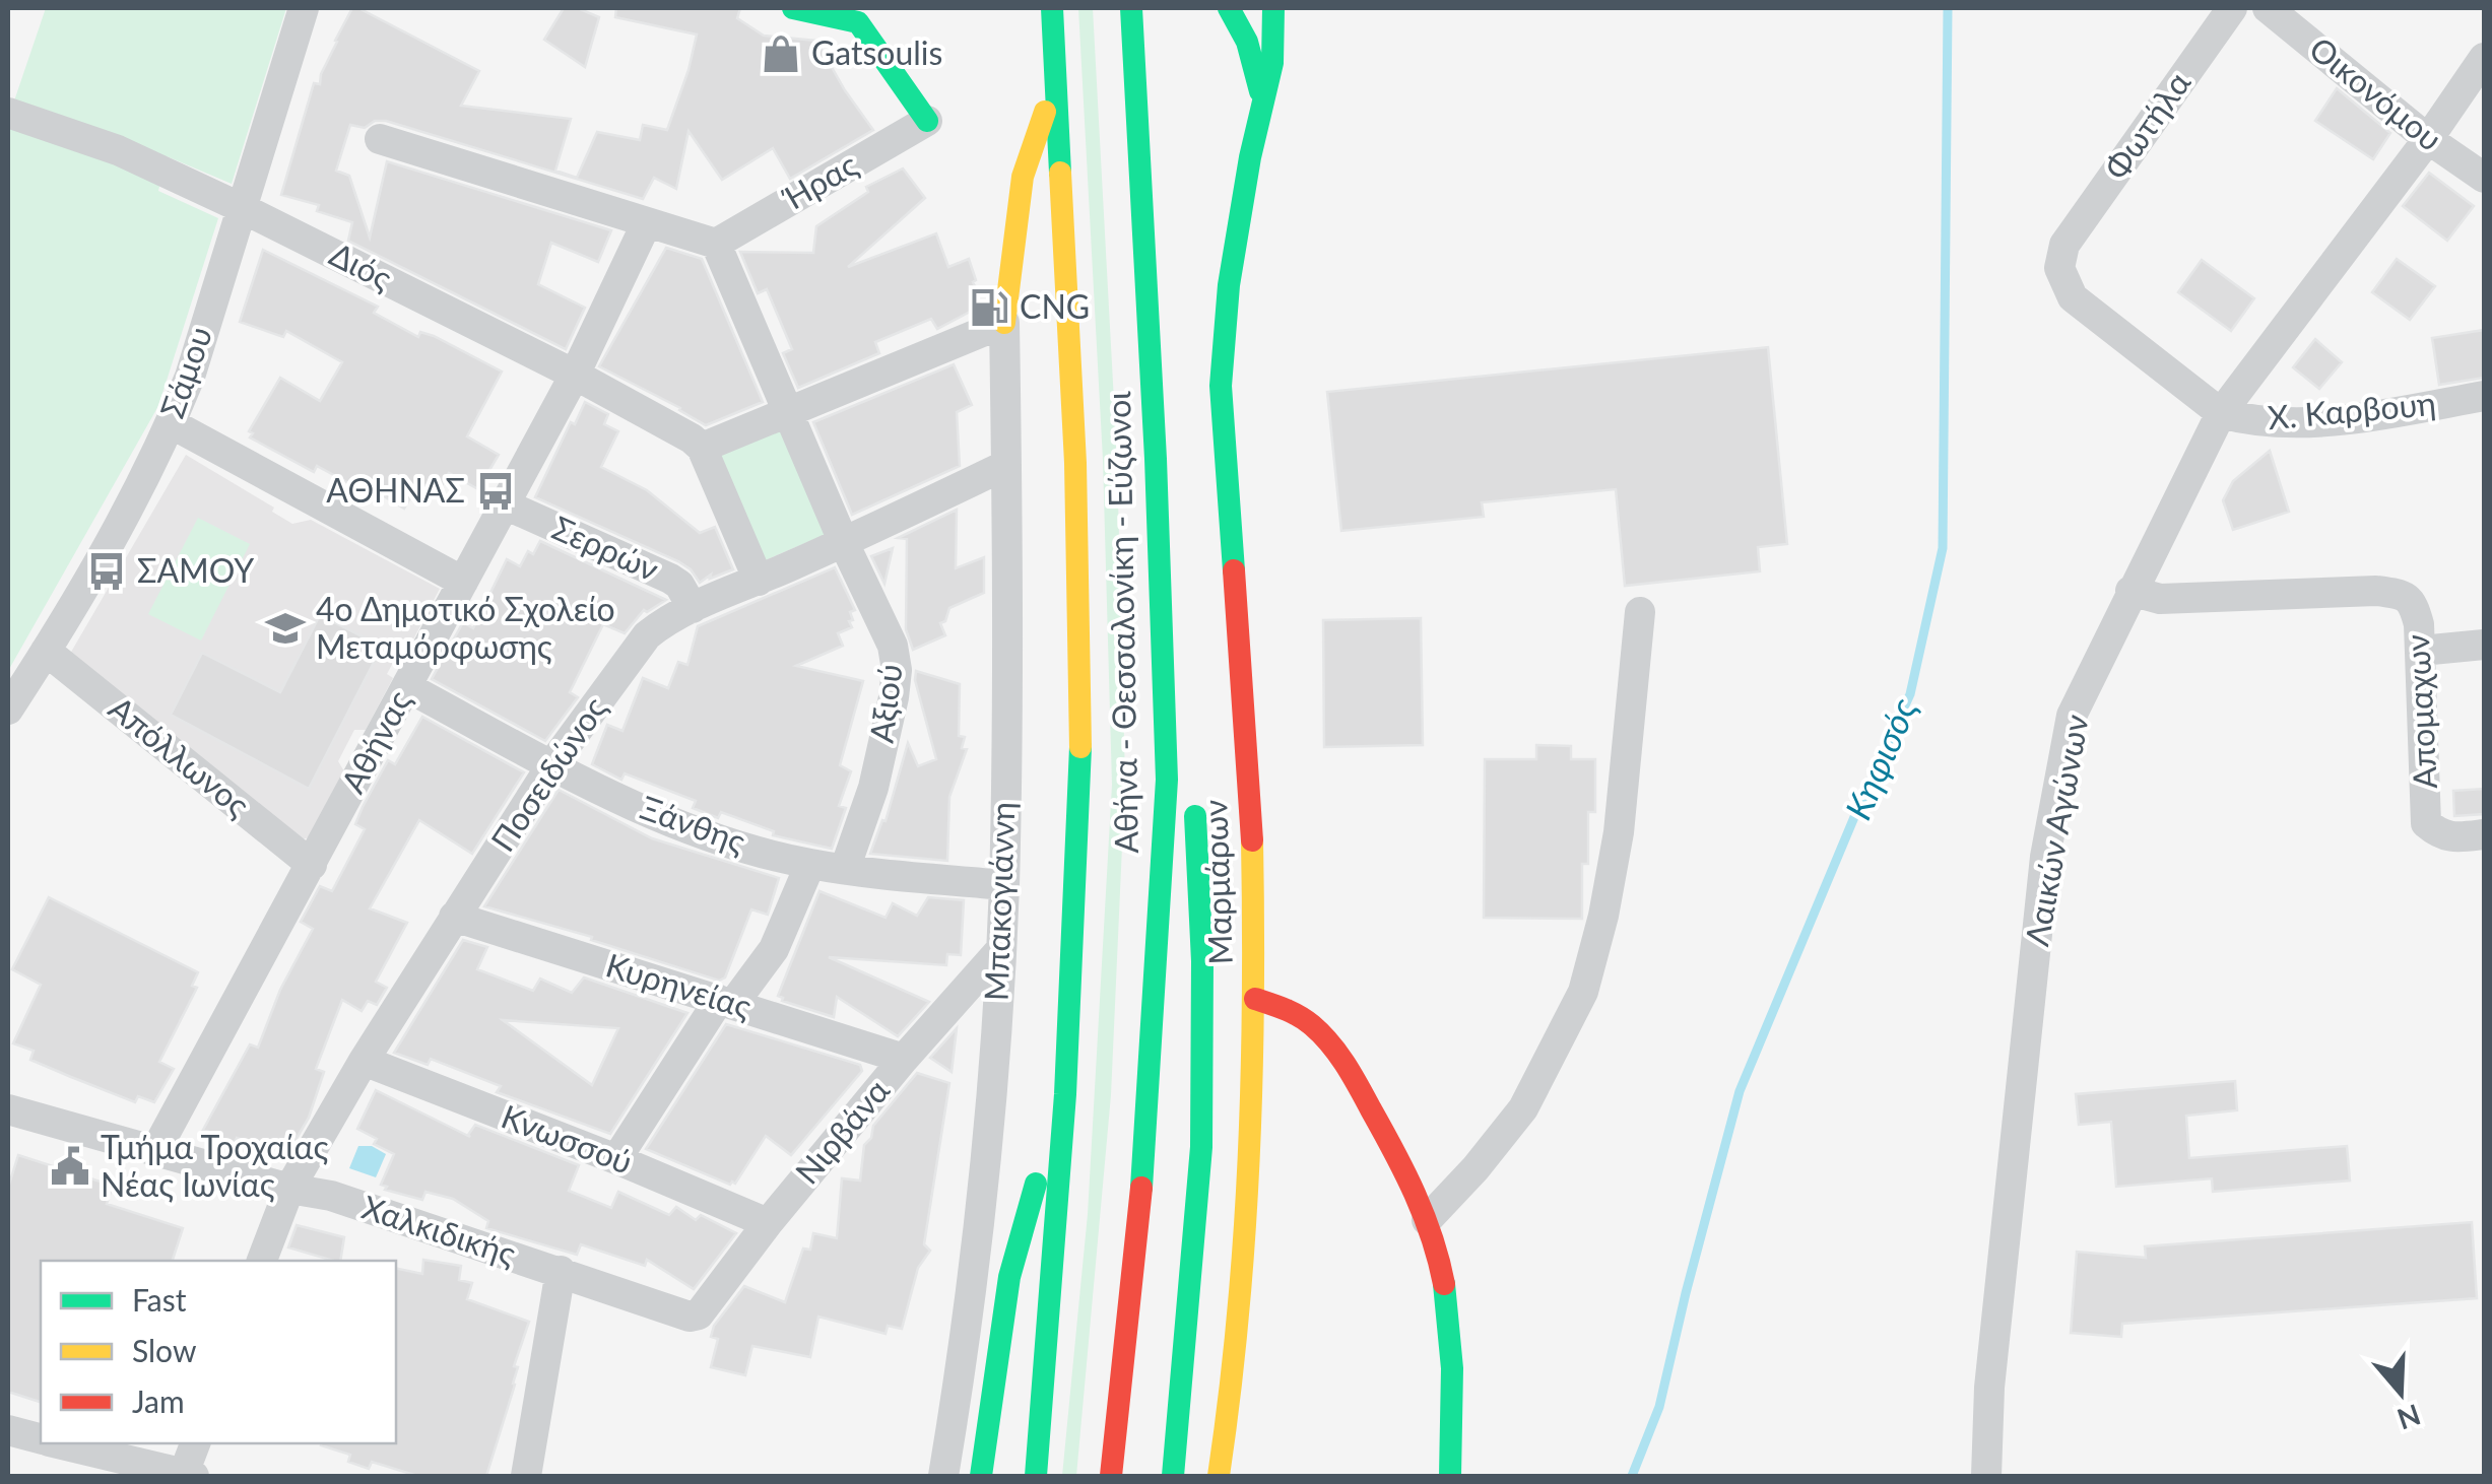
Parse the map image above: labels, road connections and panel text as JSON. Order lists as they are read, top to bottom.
{
  "streets": {
    "main road": ["Αθήνα - Θεσσαλονίκη - Εύζωνοι", "Μαρμάρων"],
    "street": [
      "Οικονόμου",
      "Φωτήλα",
      "Ήρας",
      "Διός",
      "Σάμου",
      "Χ. Καρβουη",
      "Σερρών",
      "Αξιού",
      "Απομαχων",
      "Αθήνας",
      "Απόλλωνος",
      "Ποσειδώνος",
      "Ξάνθης",
      "Λαικών Αγώνων",
      "Μπακογιάννη",
      "Κυρηνείας",
      "Νιρβάνα",
      "Κνωσσού",
      "Χαλκιδικής"
    ]
  },
  "crossings": [
    ["Οικονόμου", "Λαικών Αγώνων"],
    ["Φωτήλα", "Χ. Καρβουη"],
    ["Φωτήλα", "Λαικών Αγώνων"],
    ["Ήρας", "Αξιού"],
    ["Διός", "Σάμου"],
    ["Διός", "Αθήνας"],
    ["Σάμου", "Απόλλωνος"],
    ["Χ. Καρβουη", "Λαικών Αγώνων"],
    ["Σερρών", "Αθήνας"],
    ["Σερρών", "Ποσειδώνος"],
    ["Αξιού", "Ποσειδώνος"],
    ["Αξιού", "Ξάνθης"],
    ["Απομαχων", "Λαικών Αγώνων"],
    ["Αθήνας", "Απόλλωνος"],
    ["Αθήνας", "Ξάνθης"],
    ["Αθήνας", "Χαλκιδικής"],
    ["Ποσειδώνος", "Ξάνθης"],
    ["Ποσειδώνος", "Μπακογιάννη"],
    ["Ποσειδώνος", "Κυρηνείας"],
    ["Ποσειδώνος", "Κνωσσού"],
    ["Ποσειδώνος", "Χαλκιδικής"],
    ["Ξάνθης", "Μπακογιάννη"],
    ["Μπακογιάννη", "Νιρβάνα"],
    ["Κυρηνείας", "Νιρβάνα"],
    ["Νιρβάνα", "Κνωσσού"],
    ["Νιρβάνα", "Χαλκιδικής"]
  ],
  "water": ["Κηφισός"],
  "places": {
    "shop": ["Gatsoulis"],
    "fuel station": ["CNG"],
    "bus stop": ["ΑΘΗΝΑΣ", "ΣΑΜΟΥ"],
    "school or university": ["4ο Δημοτικό Σχολείο Μεταμόρφωσης"],
    "public building": ["Τμήμα Τροχαίας Νέας Ιωνίας"]
  },
  "legend": ["Fast", "Slow", "Jam"],
  "north": "bottom"
}
